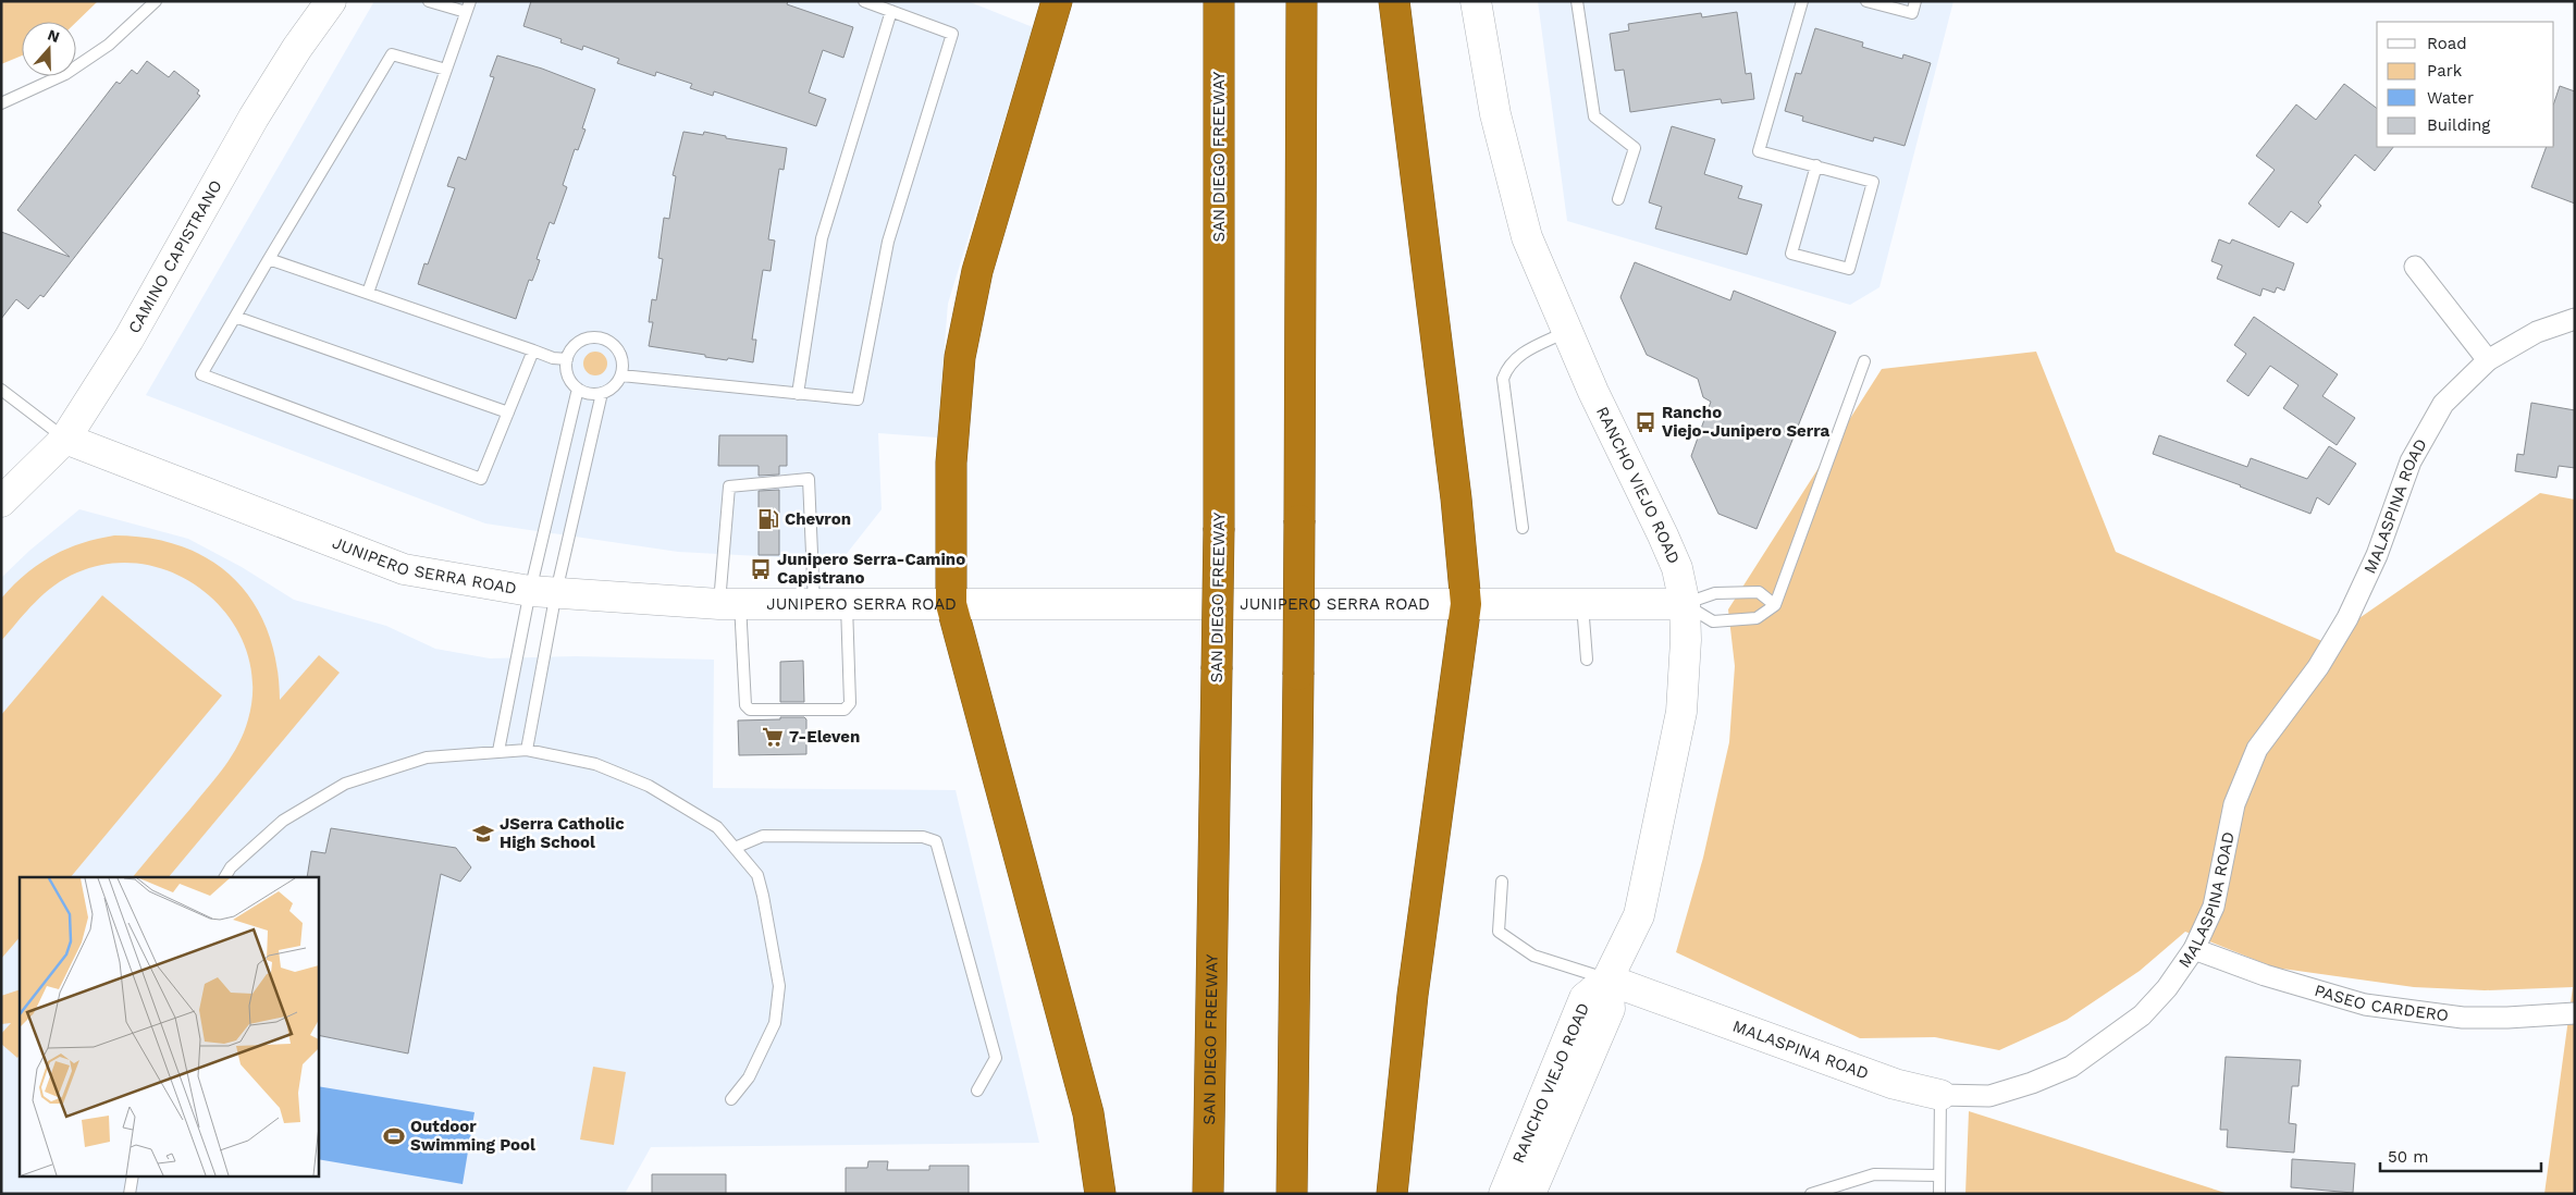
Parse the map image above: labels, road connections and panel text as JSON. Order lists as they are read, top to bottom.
{
  "streets": {
    "highway": ["SAN DIEGO FREEWAY"],
    "main road": [
      "CAMINO CAPISTRANO",
      "RANCHO VIEJO ROAD",
      "MALASPINA ROAD",
      "JUNIPERO SERRA ROAD"
    ],
    "street": ["PASEO CARDERO"]
  },
  "crossings": [
    ["CAMINO CAPISTRANO", "JUNIPERO SERRA ROAD"],
    ["RANCHO VIEJO ROAD", "MALASPINA ROAD"],
    ["RANCHO VIEJO ROAD", "JUNIPERO SERRA ROAD"],
    ["MALASPINA ROAD", "PASEO CARDERO"]
  ],
  "places": {
    "bus stop": ["Rancho Viejo-Junipero Serra", "Junipero Serra-Camino Capistrano"],
    "fuel station": ["Chevron"],
    "supermarket": ["7-Eleven"],
    "school or university": ["JSerra Catholic High School"],
    "sports": ["Outdoor Swimming Pool"]
  },
  "legend": [
    "Road",
    "Park",
    "Water",
    "Building"
  ],
  "scale_bar": "50 m",
  "north": "top"
}
